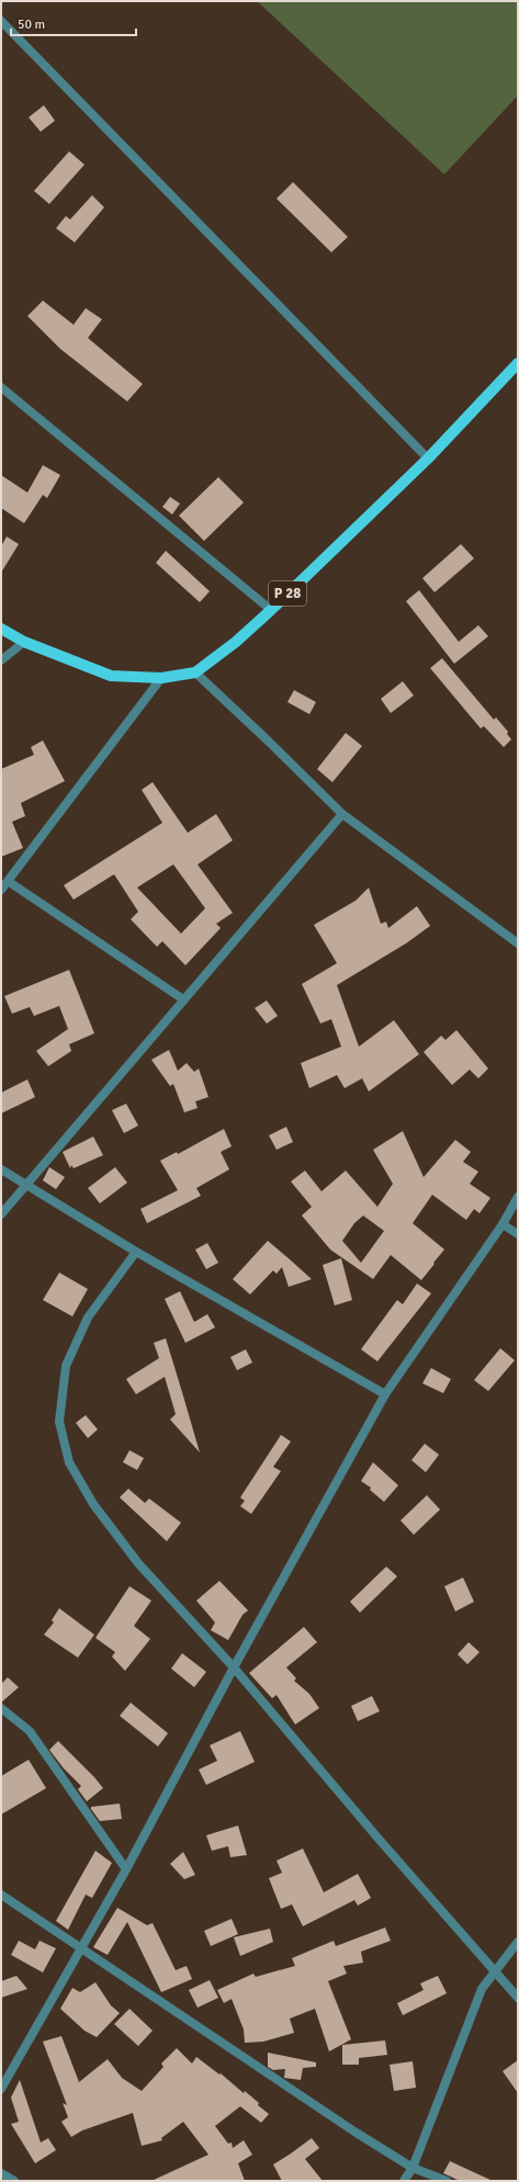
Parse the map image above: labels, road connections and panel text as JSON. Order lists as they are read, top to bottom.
{
  "streets": {
    "main road": ["P 28"]
  },
  "scale_bar": "50 m"
}
